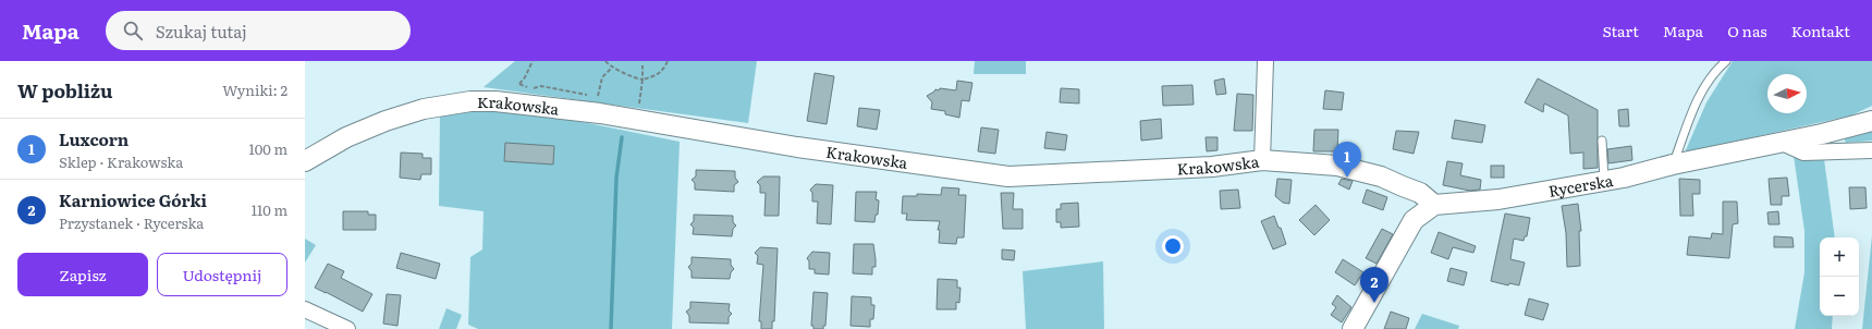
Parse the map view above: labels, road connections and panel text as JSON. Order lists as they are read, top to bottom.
{
  "streets": {
    "street": ["Krakowska", "Rycerska"]
  },
  "crossings": [
    ["Krakowska", "Rycerska"]
  ],
  "north": "right",
  "page": {
    "header": "Mapa",
    "search": "Szukaj tutaj",
    "nav": [
      "Start",
      "Mapa",
      "O nas",
      "Kontakt"
    ],
    "heading": ["W pobliżu", "Wyniki: 2"],
    "list": [
      {
        "mark": "1",
        "name": "Luxcorn",
        "note": "Sklep · Krakowska",
        "value": "100 m"
      },
      {
        "mark": "2",
        "name": "Karniowice Górki",
        "note": "Przystanek · Rycerska",
        "value": "110 m"
      }
    ],
    "pins": ["1", "2"],
    "map_buttons": ["+", "−"],
    "buttons": ["Zapisz", "Udostępnij"]
  }
}
